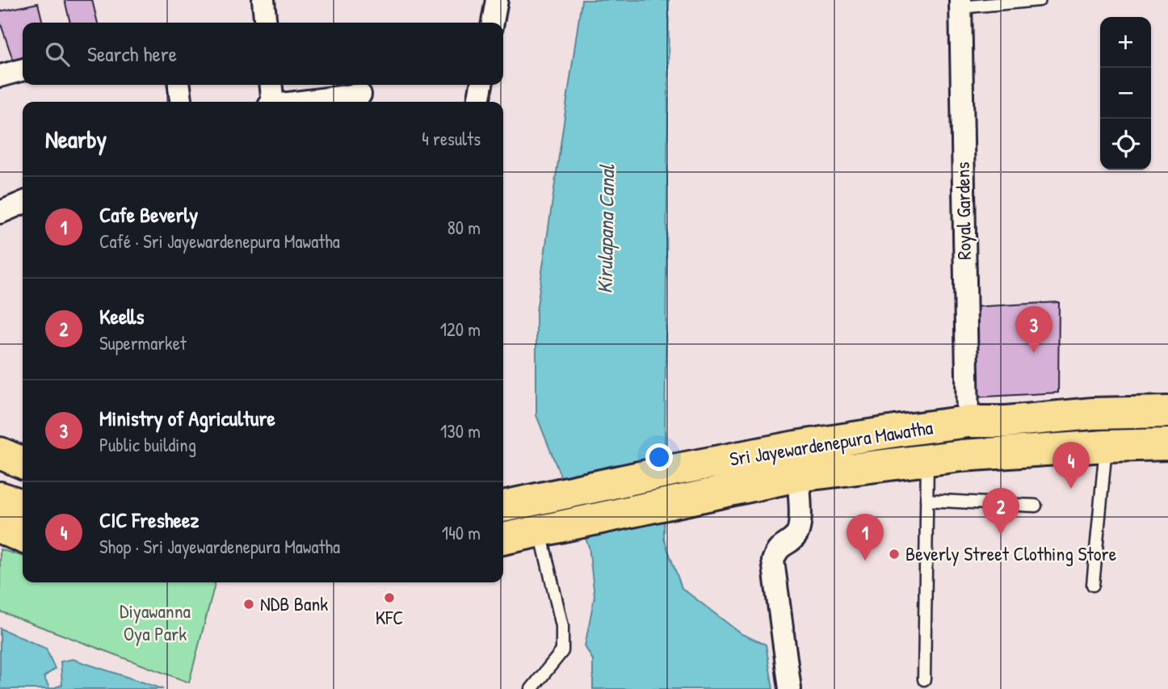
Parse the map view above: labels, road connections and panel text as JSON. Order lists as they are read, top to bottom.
{
  "streets": {
    "main road": ["Sri Jayewardenepura Mawatha"],
    "street": ["Royal Gardens"]
  },
  "crossings": [
    ["Royal Gardens", "Sri Jayewardenepura Mawatha"]
  ],
  "water": ["Kirulapana Canal"],
  "parks": ["Diyawanna Oya Park"],
  "places": ["Beverly Street Clothing Store", "KFC", "NDB Bank"],
  "page": {
    "map_buttons": ["+", "−"],
    "search": "Search here",
    "heading": ["Nearby", "4 results"],
    "list": [
      {
        "mark": "1",
        "name": "Cafe Beverly",
        "note": "Café · Sri Jayewardenepura Mawatha",
        "value": "80 m"
      },
      {
        "mark": "2",
        "name": "Keells",
        "note": "Supermarket",
        "value": "120 m"
      },
      {
        "mark": "3",
        "name": "Ministry of Agriculture",
        "note": "Public building",
        "value": "130 m"
      },
      {
        "mark": "4",
        "name": "CIC Fresheez",
        "note": "Shop · Sri Jayewardenepura Mawatha",
        "value": "140 m"
      }
    ],
    "pins": [
      "3",
      "4",
      "2",
      "1"
    ]
  }
}
